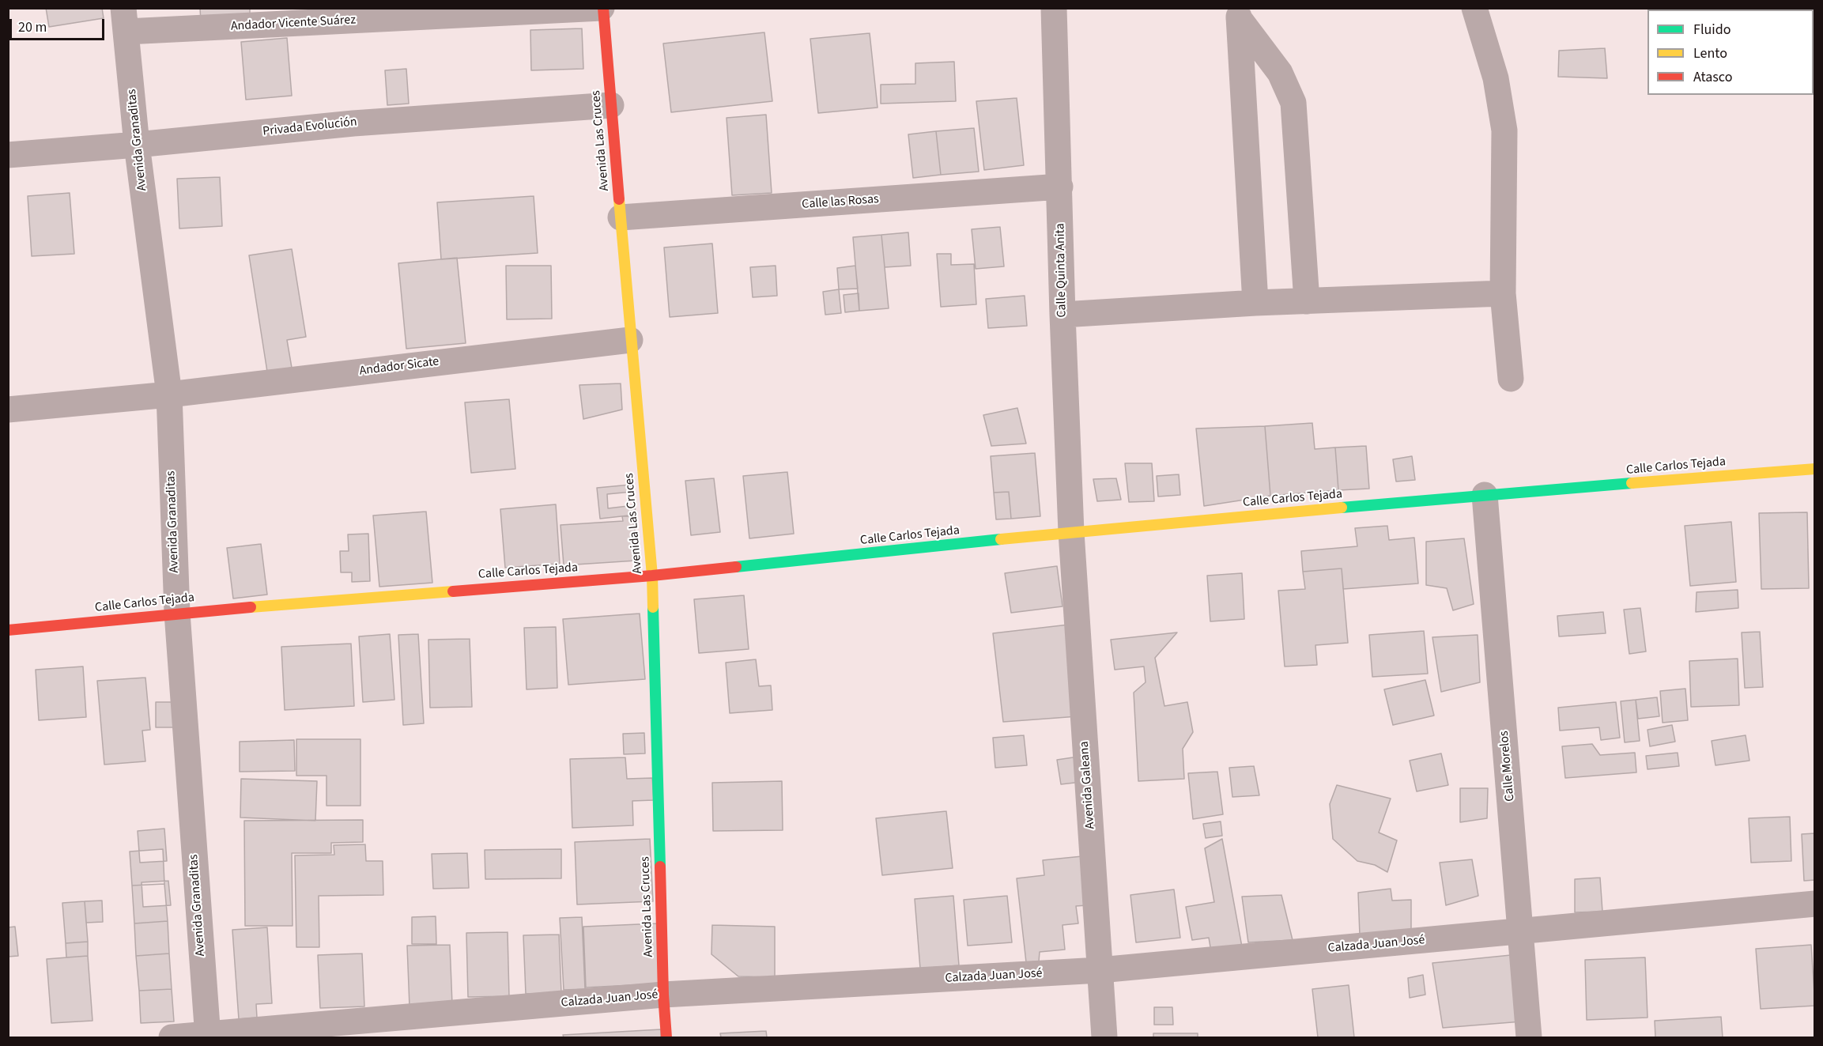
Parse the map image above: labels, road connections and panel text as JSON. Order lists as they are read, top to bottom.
{
  "streets": {
    "street": [
      "Andador Vicente Suárez",
      "Privada Evolución",
      "Avenida Granaditas",
      "Avenida Las Cruces",
      "Calle las Rosas",
      "Calle Quinta Anita",
      "Andador Sicate",
      "Calle Carlos Tejada",
      "Calle Morelos",
      "Avenida Galeana",
      "Calzada Juan José"
    ]
  },
  "crossings": [
    ["Andador Vicente Suárez", "Avenida Granaditas"],
    ["Andador Vicente Suárez", "Avenida Las Cruces"],
    ["Privada Evolución", "Avenida Granaditas"],
    ["Privada Evolución", "Avenida Las Cruces"],
    ["Avenida Granaditas", "Andador Sicate"],
    ["Avenida Granaditas", "Calle Carlos Tejada"],
    ["Avenida Granaditas", "Calzada Juan José"],
    ["Avenida Las Cruces", "Calle las Rosas"],
    ["Avenida Las Cruces", "Andador Sicate"],
    ["Avenida Las Cruces", "Calle Carlos Tejada"],
    ["Avenida Las Cruces", "Calzada Juan José"],
    ["Calle las Rosas", "Calle Quinta Anita"],
    ["Calle Quinta Anita", "Calle Carlos Tejada"],
    ["Calle Quinta Anita", "Avenida Galeana"],
    ["Calle Carlos Tejada", "Calle Morelos"],
    ["Calle Carlos Tejada", "Avenida Galeana"],
    ["Calle Morelos", "Calzada Juan José"],
    ["Avenida Galeana", "Calzada Juan José"]
  ],
  "legend": ["Fluido", "Lento", "Atasco"],
  "scale_bar": "20 m"
}
